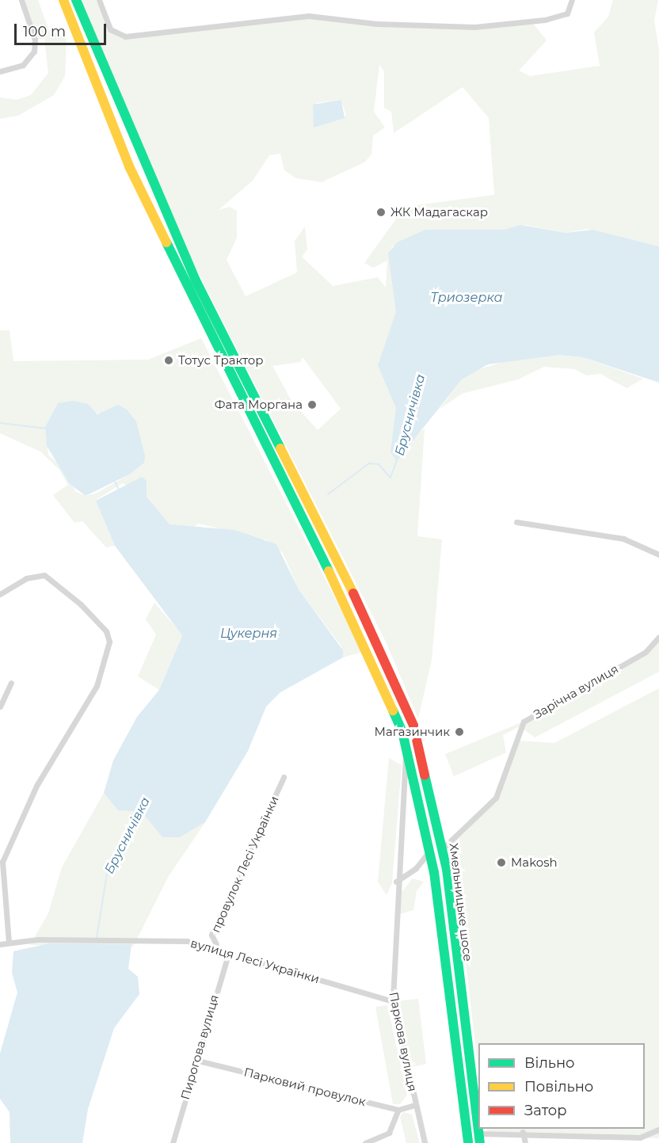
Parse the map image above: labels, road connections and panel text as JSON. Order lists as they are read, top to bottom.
{
  "streets": {
    "highway": ["Хмельницьке шосе"],
    "street": [
      "Зарічна вулиця",
      "провулок Лесі Українки",
      "вулиця Лесі Українки",
      "Паркова вулиця",
      "Пирогова вулиця",
      "Парковий провулок"
    ]
  },
  "crossings": [
    ["Зарічна вулиця", "Хмельницьке шосе"],
    ["провулок Лесі Українки", "вулиця Лесі Українки"],
    ["Хмельницьке шосе", "Паркова вулиця"],
    ["вулиця Лесі Українки", "Паркова вулиця"],
    ["вулиця Лесі Українки", "Пирогова вулиця"],
    ["Паркова вулиця", "Парковий провулок"],
    ["Пирогова вулиця", "Парковий провулок"]
  ],
  "water": ["Триозерка", "Брусничівка", "Цукерня"],
  "places": [
    "ЖК Мадагаскар",
    "Тотус Трактор",
    "Фата Моргана",
    "Магазинчик",
    "Makosh"
  ],
  "legend": ["Вільно", "Повільно", "Затор"],
  "scale_bar": "100 m"
}
